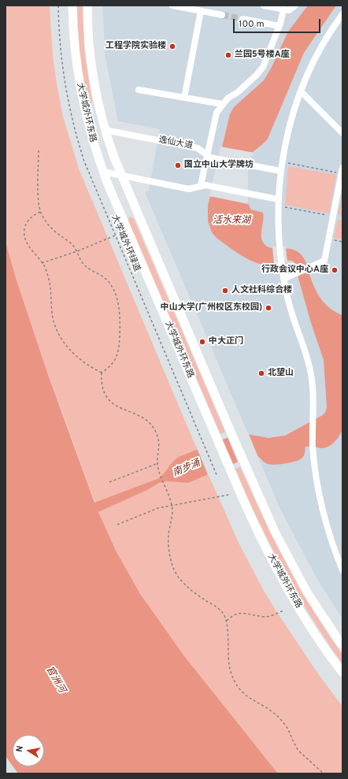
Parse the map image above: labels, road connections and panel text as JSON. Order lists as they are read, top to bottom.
{
  "streets": {
    "main road": ["大学城外环东路"],
    "lane": ["逸仙大道"],
    "path": ["大学城外环绿道"]
  },
  "crossings": [
    ["大学城外环东路", "逸仙大道"]
  ],
  "water": ["活水来湖", "南步涌", "官洲河"],
  "places": [
    "工程学院实验楼",
    "兰园5号楼A座",
    "国立中山大学牌坊",
    "行政会议中心A座",
    "人文社科综合楼",
    "中山大学(广州校区东校园)",
    "中大正门",
    "北望山"
  ],
  "scale_bar": "100 m",
  "north": "left"
}
